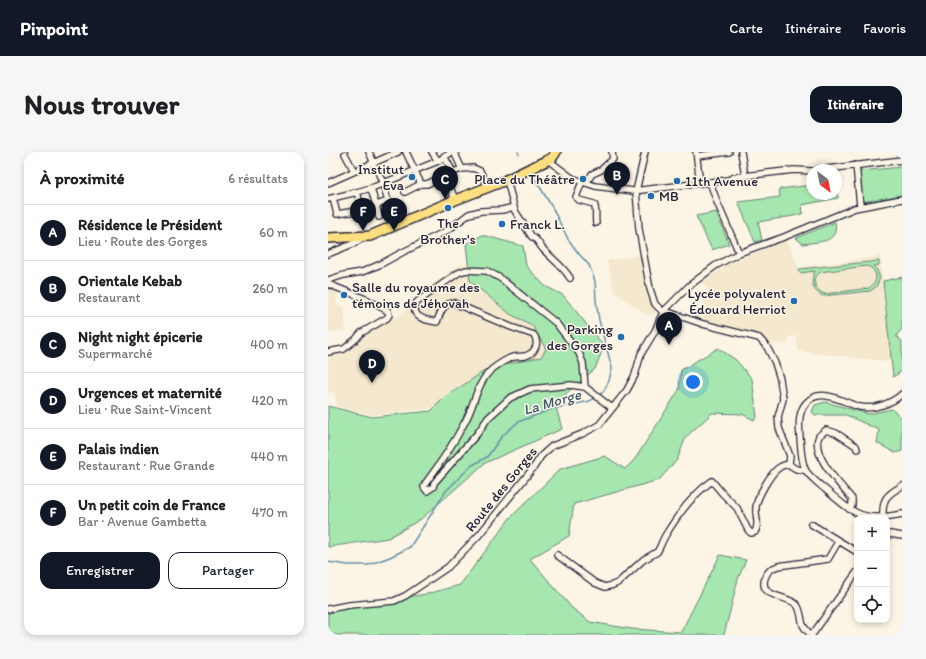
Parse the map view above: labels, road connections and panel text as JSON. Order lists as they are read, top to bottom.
{
  "streets": {
    "street": ["Route des Gorges"]
  },
  "water": ["La Morge"],
  "places": [
    "Institut Eva",
    "Place du Théâtre",
    "11th Avenue",
    "MB",
    "The Brother's",
    "Franck L.",
    "Salle du royaume des témoins de Jéhovah",
    "Lycée polyvalent Édouard Herriot",
    "Parking des Gorges"
  ],
  "north": "bottom right",
  "page": {
    "header": "Pinpoint",
    "nav": ["Carte", "Itinéraire", "Favoris"],
    "buttons": [
      "Itinéraire",
      ["Enregistrer", "Partager"]
    ],
    "title": "Nous trouver",
    "heading": ["À proximité", "6 résultats"],
    "pins": [
      "B",
      "C",
      "E",
      "F",
      "A",
      "D"
    ],
    "list": [
      {
        "mark": "A",
        "name": "Résidence le Président",
        "note": "Lieu · Route des Gorges",
        "value": "60 m"
      },
      {
        "mark": "B",
        "name": "Orientale Kebab",
        "note": "Restaurant",
        "value": "260 m"
      },
      {
        "mark": "C",
        "name": "Night night épicerie",
        "note": "Supermarché",
        "value": "400 m"
      },
      {
        "mark": "D",
        "name": "Urgences et maternité",
        "note": "Lieu · Rue Saint-Vincent",
        "value": "420 m"
      },
      {
        "mark": "E",
        "name": "Palais indien",
        "note": "Restaurant · Rue Grande",
        "value": "440 m"
      },
      {
        "mark": "F",
        "name": "Un petit coin de France",
        "note": "Bar · Avenue Gambetta",
        "value": "470 m"
      }
    ],
    "map_buttons": ["+", "−"]
  }
}
